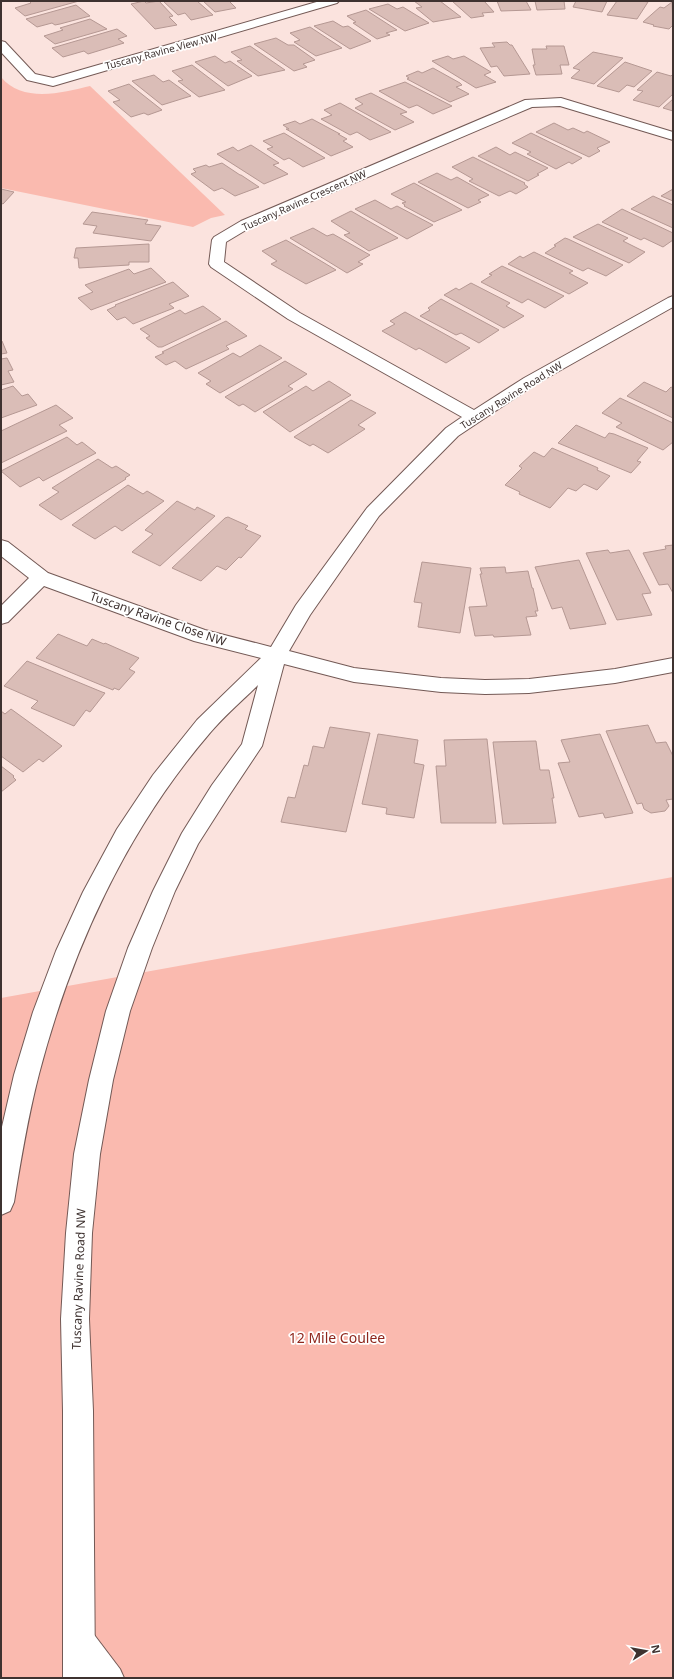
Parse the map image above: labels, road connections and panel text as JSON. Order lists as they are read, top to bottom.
{
  "streets": {
    "street": [
      "Tuscany Ravine View NW",
      "Tuscany Ravine Crescent NW",
      "Tuscany Ravine Road NW",
      "Tuscany Ravine Close NW"
    ]
  },
  "crossings": [
    ["Tuscany Ravine Crescent NW", "Tuscany Ravine Road NW"],
    ["Tuscany Ravine Road NW", "Tuscany Ravine Close NW"]
  ],
  "parks": ["12 Mile Coulee"],
  "north": "right"
}
